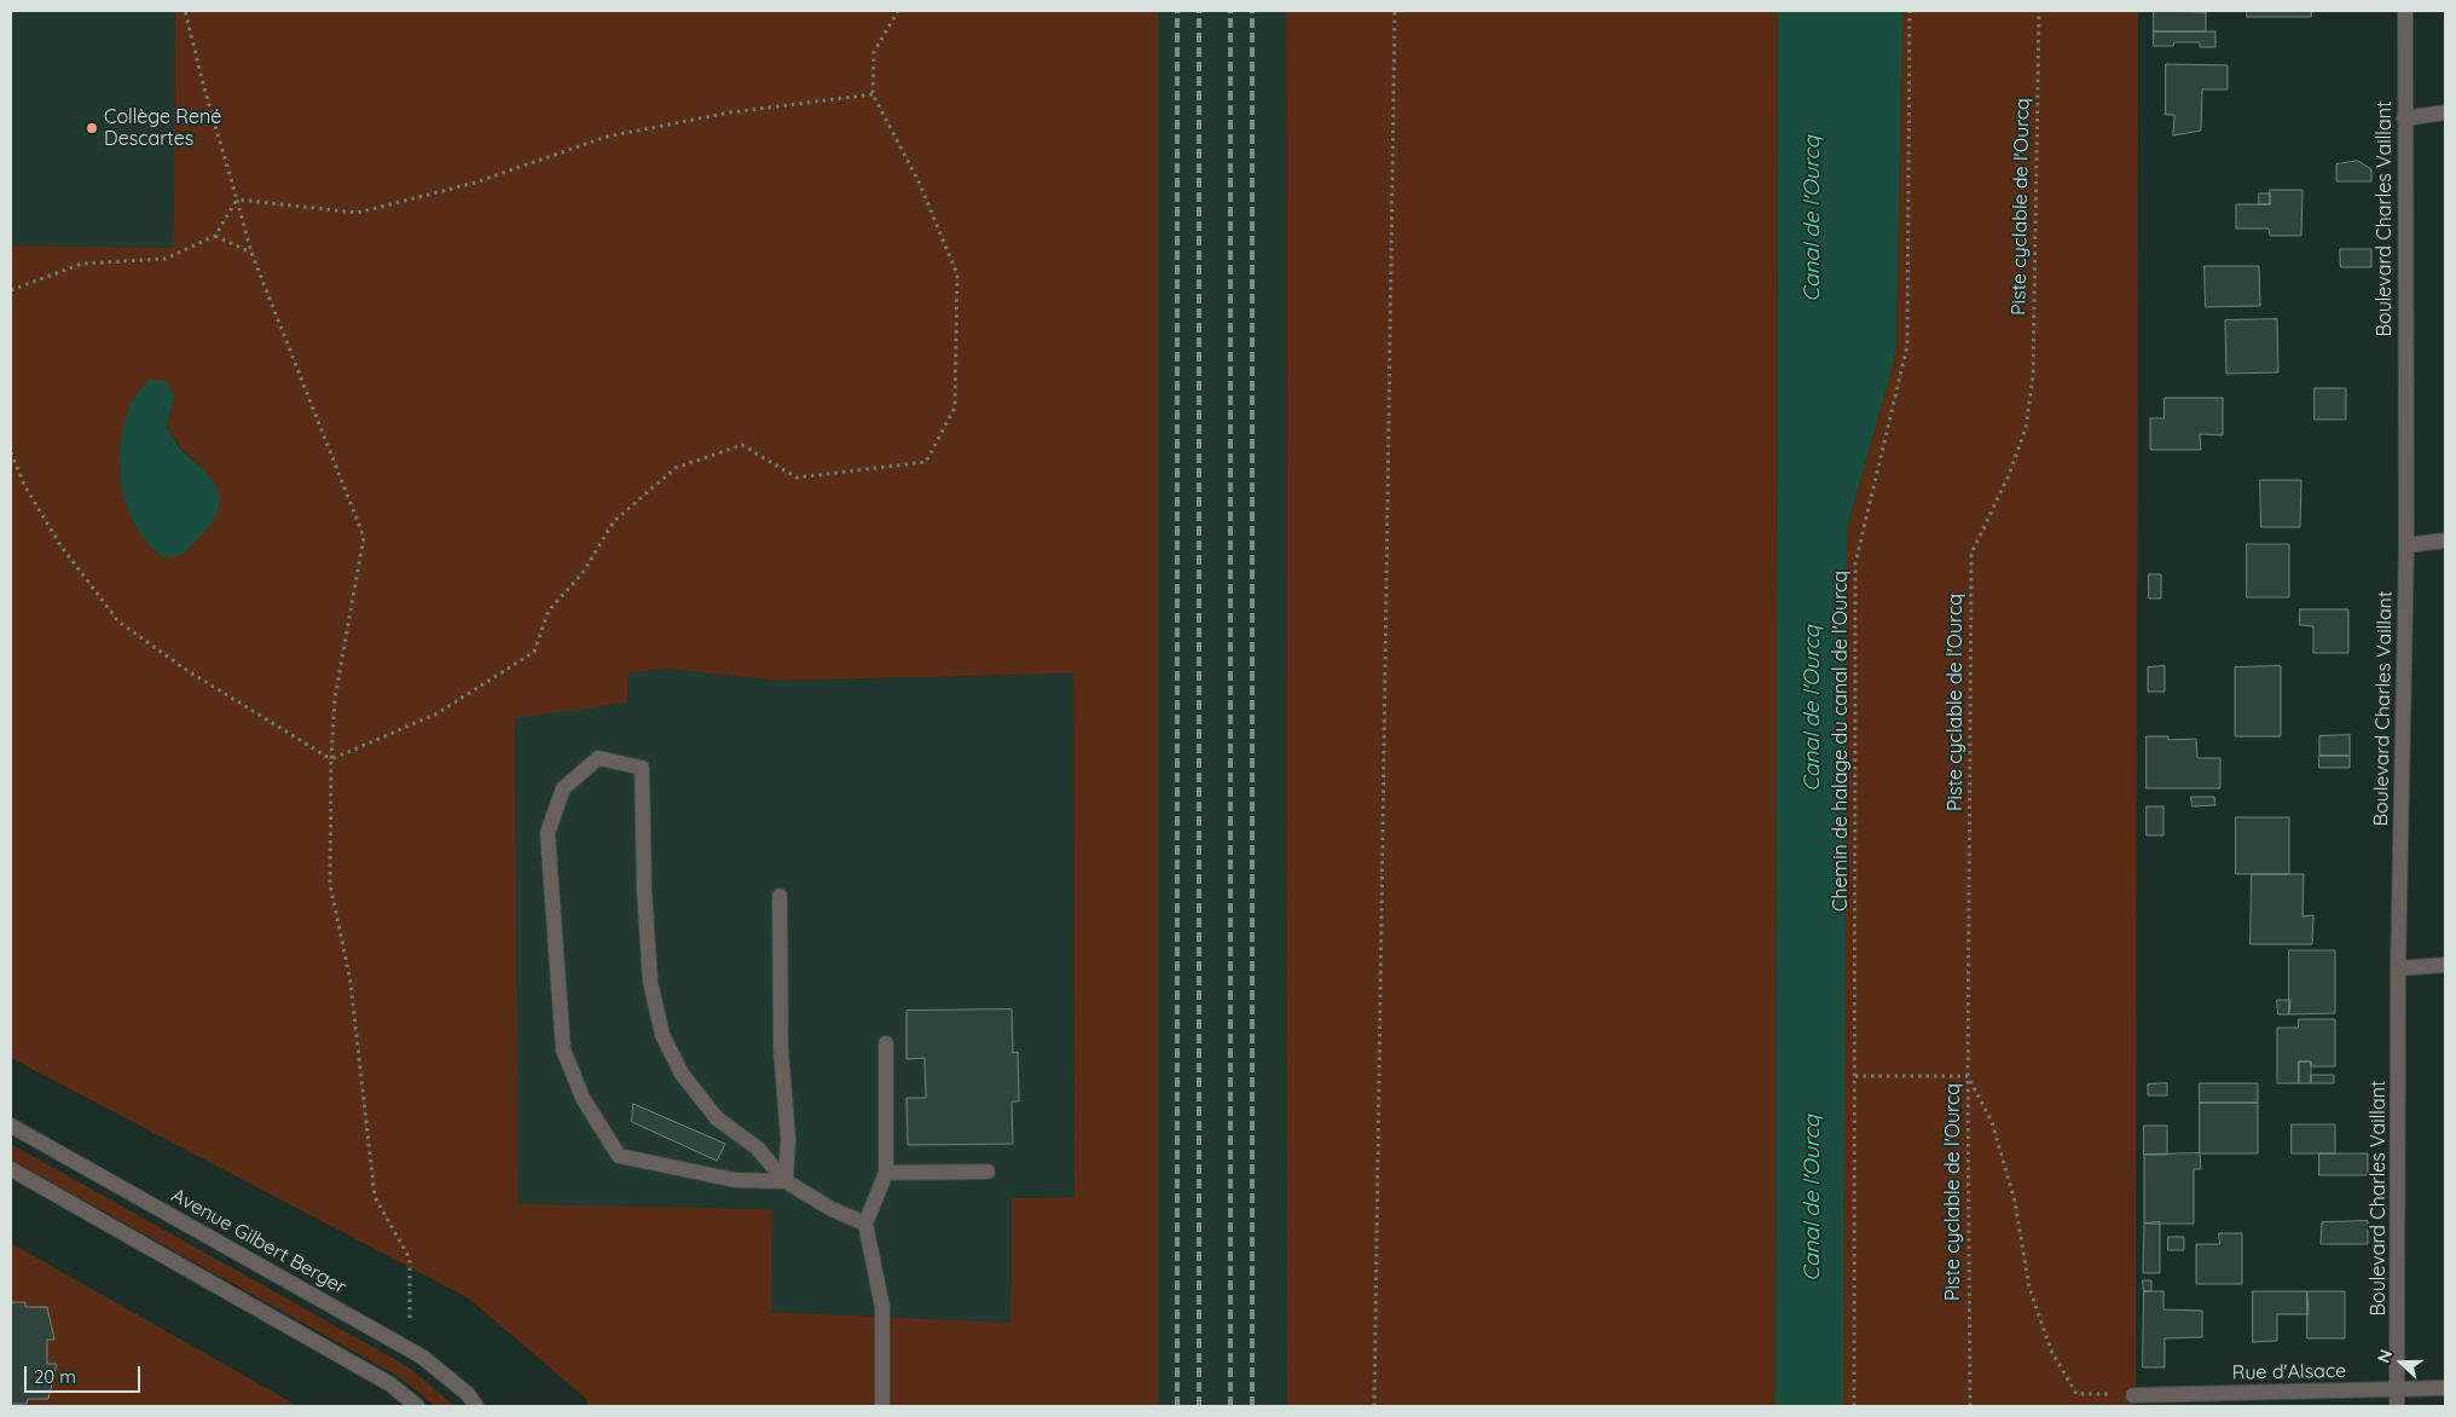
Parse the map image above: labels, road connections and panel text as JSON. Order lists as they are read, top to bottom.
{
  "streets": {
    "street": ["Boulevard Charles Vaillant", "Avenue Gilbert Berger", "Rue d'Alsace"],
    "path": ["Piste cyclable de l'Ourcq", "Chemin de halage du canal de l'Ourcq"]
  },
  "crossings": [
    ["Boulevard Charles Vaillant", "Rue d'Alsace"]
  ],
  "water": ["Canal de l'Ourcq"],
  "places": ["Collège René Descartes"],
  "scale_bar": "20 m",
  "north": "left"
}
